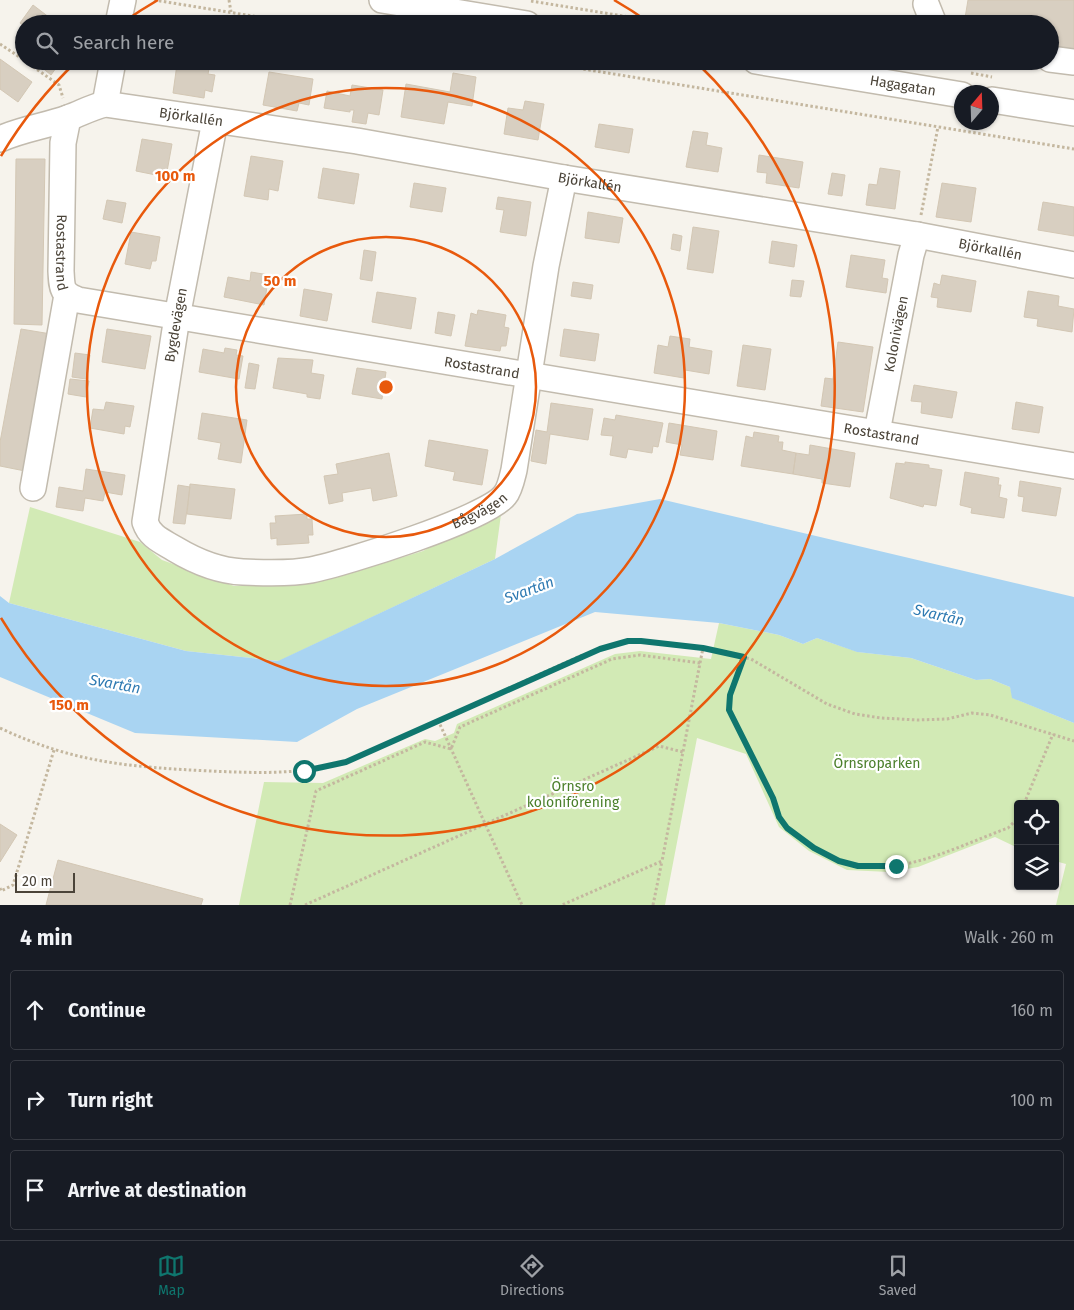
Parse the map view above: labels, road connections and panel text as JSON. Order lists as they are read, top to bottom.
{
  "streets": {
    "street": [
      "Hagagatan",
      "Björkallén",
      "Rostastrand",
      "Bygdevägen",
      "Kolonivägen",
      "Bågvägen"
    ]
  },
  "crossings": [
    ["Björkallén", "Rostastrand"],
    ["Björkallén", "Bygdevägen"],
    ["Björkallén", "Kolonivägen"],
    ["Björkallén", "Bågvägen"],
    ["Rostastrand", "Bygdevägen"],
    ["Rostastrand", "Kolonivägen"],
    ["Rostastrand", "Bågvägen"],
    ["Bygdevägen", "Bågvägen"]
  ],
  "water": ["Svartån"],
  "parks": ["Örnsroparken", "Örnsro koloniförening"],
  "scale_bar": "20 m",
  "north": "top",
  "page": {
    "search": "Search here",
    "scale": "20 m",
    "heading": ["4 min", "Walk · 260 m"],
    "list": [
      ["Continue", "160 m"],
      ["Turn right", "100 m"],
      "Arrive at destination"
    ],
    "nav": ["Map", "Directions", "Saved"]
  },
  "rings": ["100 m", "50 m", "150 m"]
}
